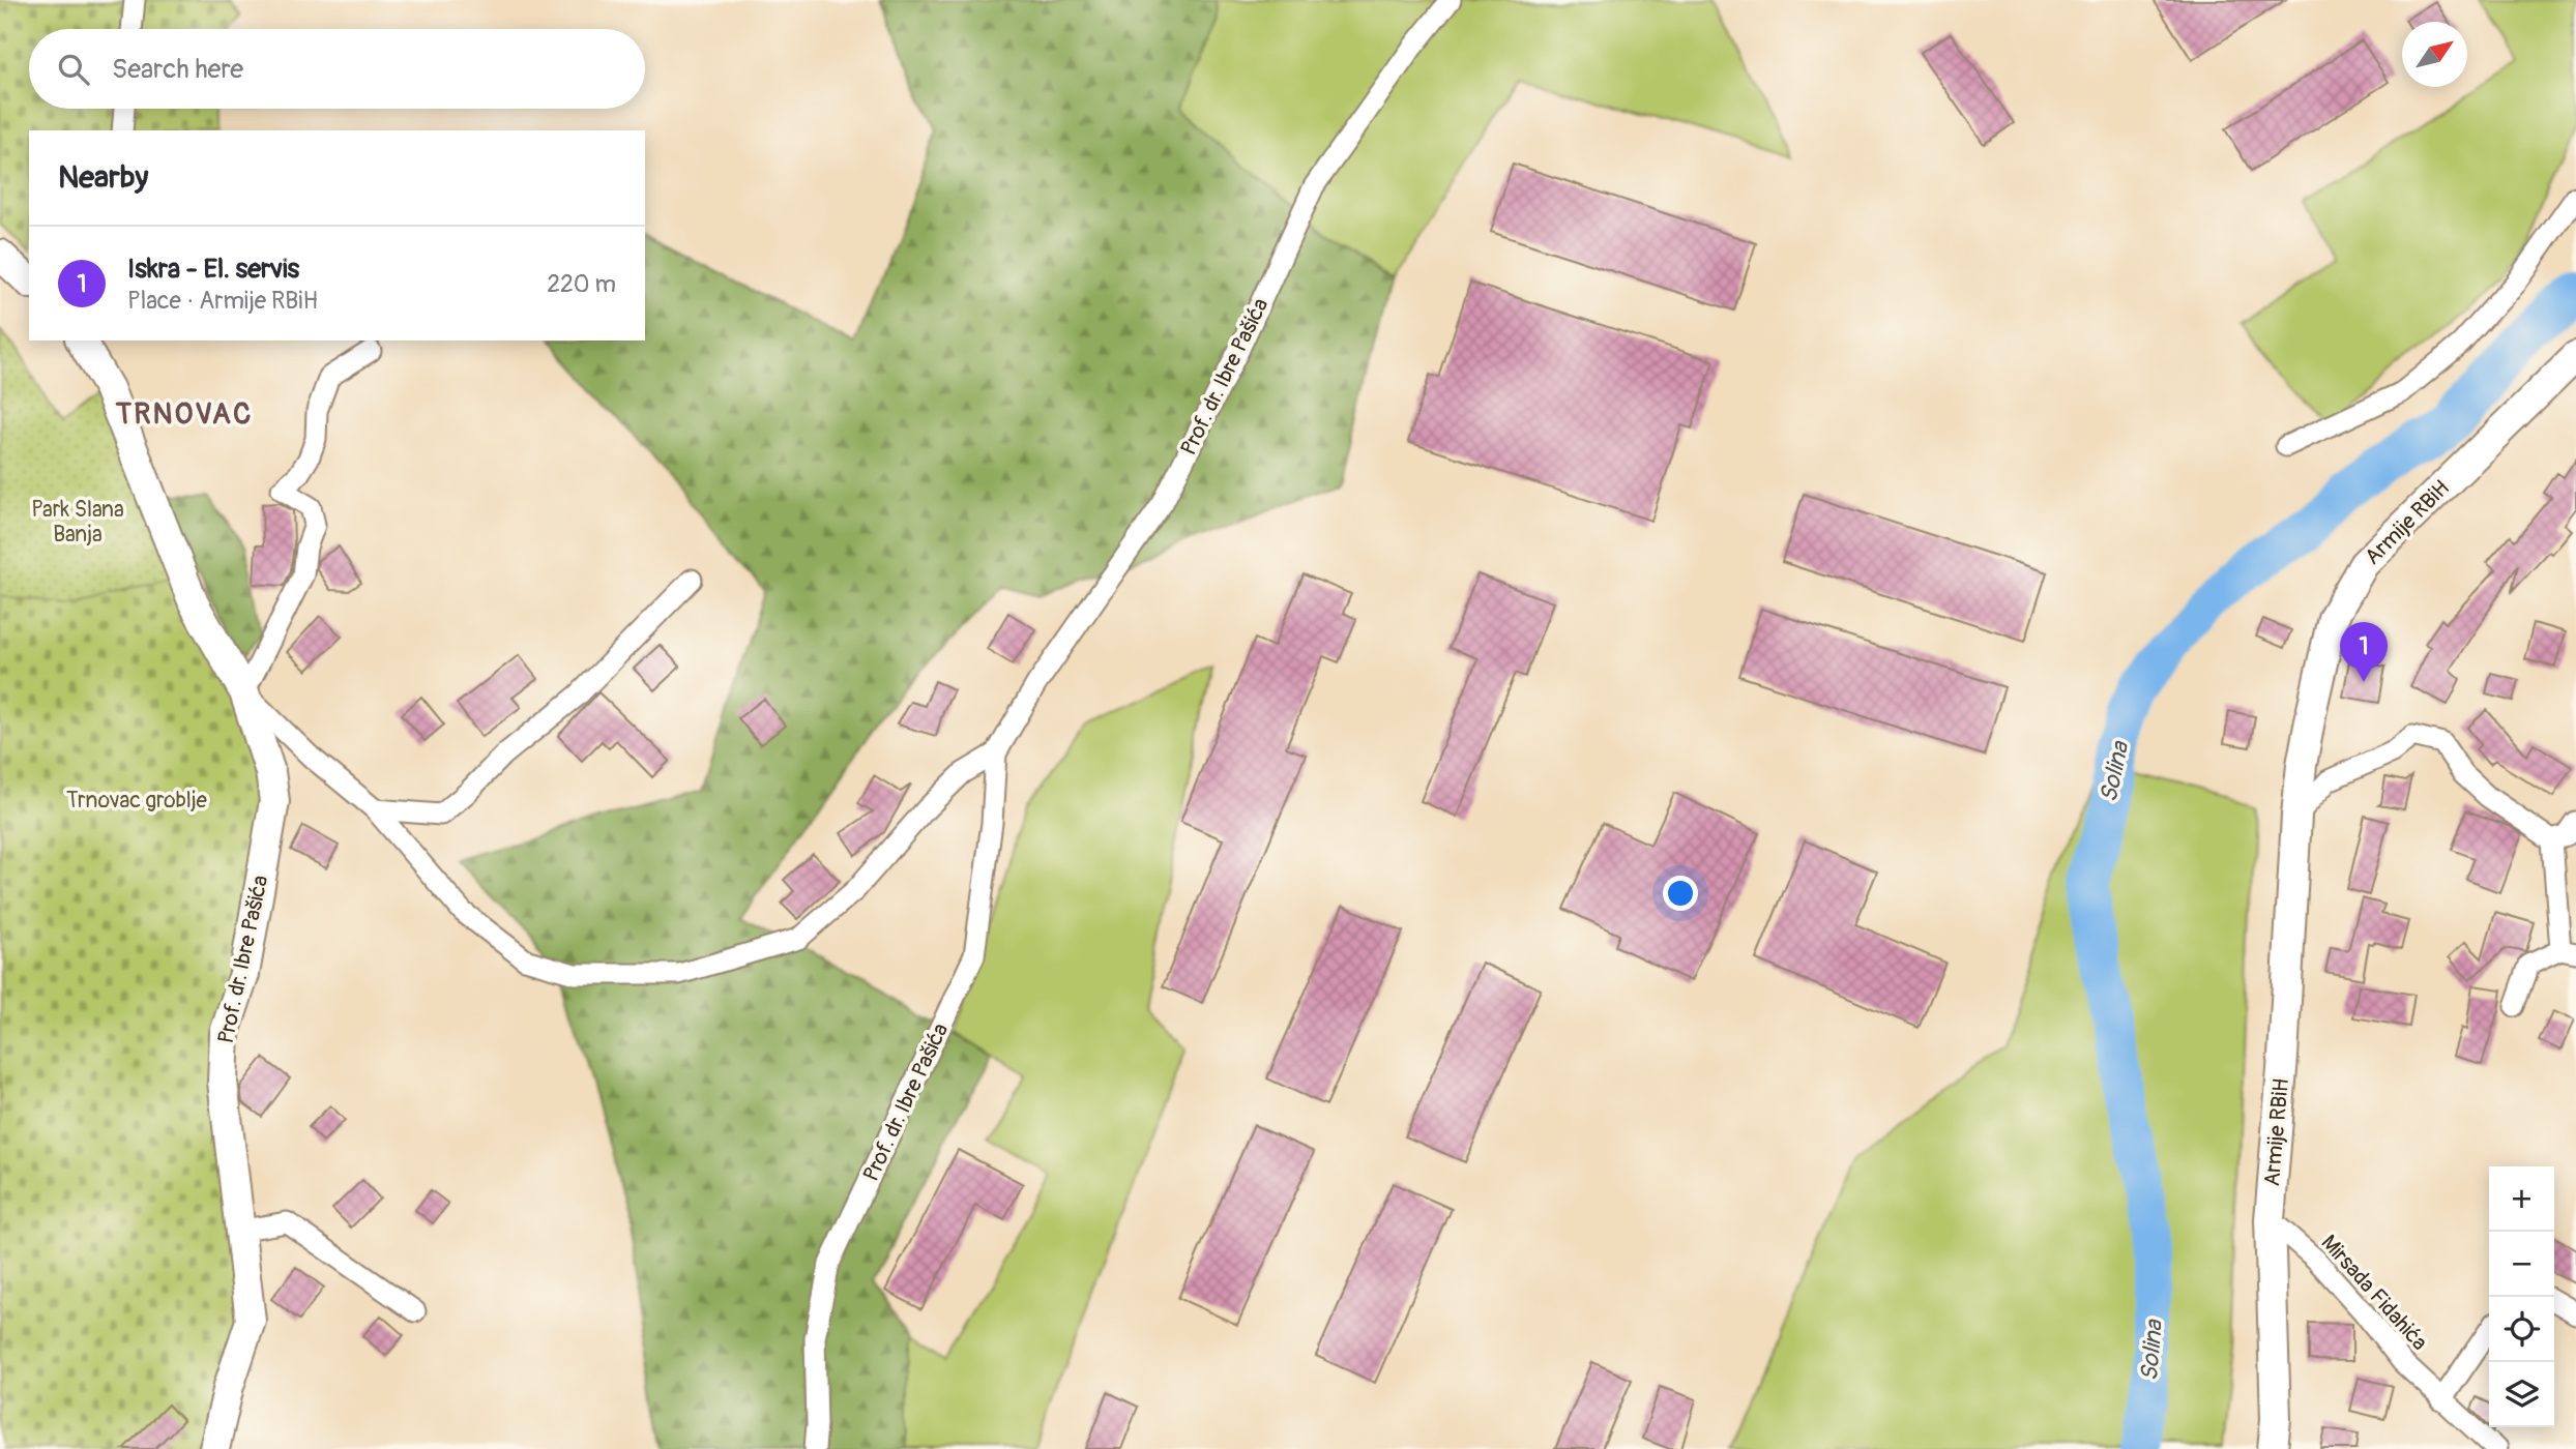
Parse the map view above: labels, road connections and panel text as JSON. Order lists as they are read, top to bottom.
{
  "streets": {
    "street": ["Prof. dr. Ibre Pašića", "Armije RBiH", "Mirsada Fidahića"]
  },
  "crossings": [
    ["Armije RBiH", "Mirsada Fidahića"]
  ],
  "districts": ["TRNOVAC"],
  "water": ["Solina"],
  "parks": ["Park Slana Banja", "Trnovac groblje"],
  "north": "top right",
  "page": {
    "search": "Search here",
    "heading": "Nearby",
    "list": [
      {
        "mark": "1",
        "name": "Iskra - El. servis",
        "note": "Place · Armije RBiH",
        "value": "220 m"
      }
    ],
    "pins": "1",
    "map_buttons": ["+", "−"]
  }
}
